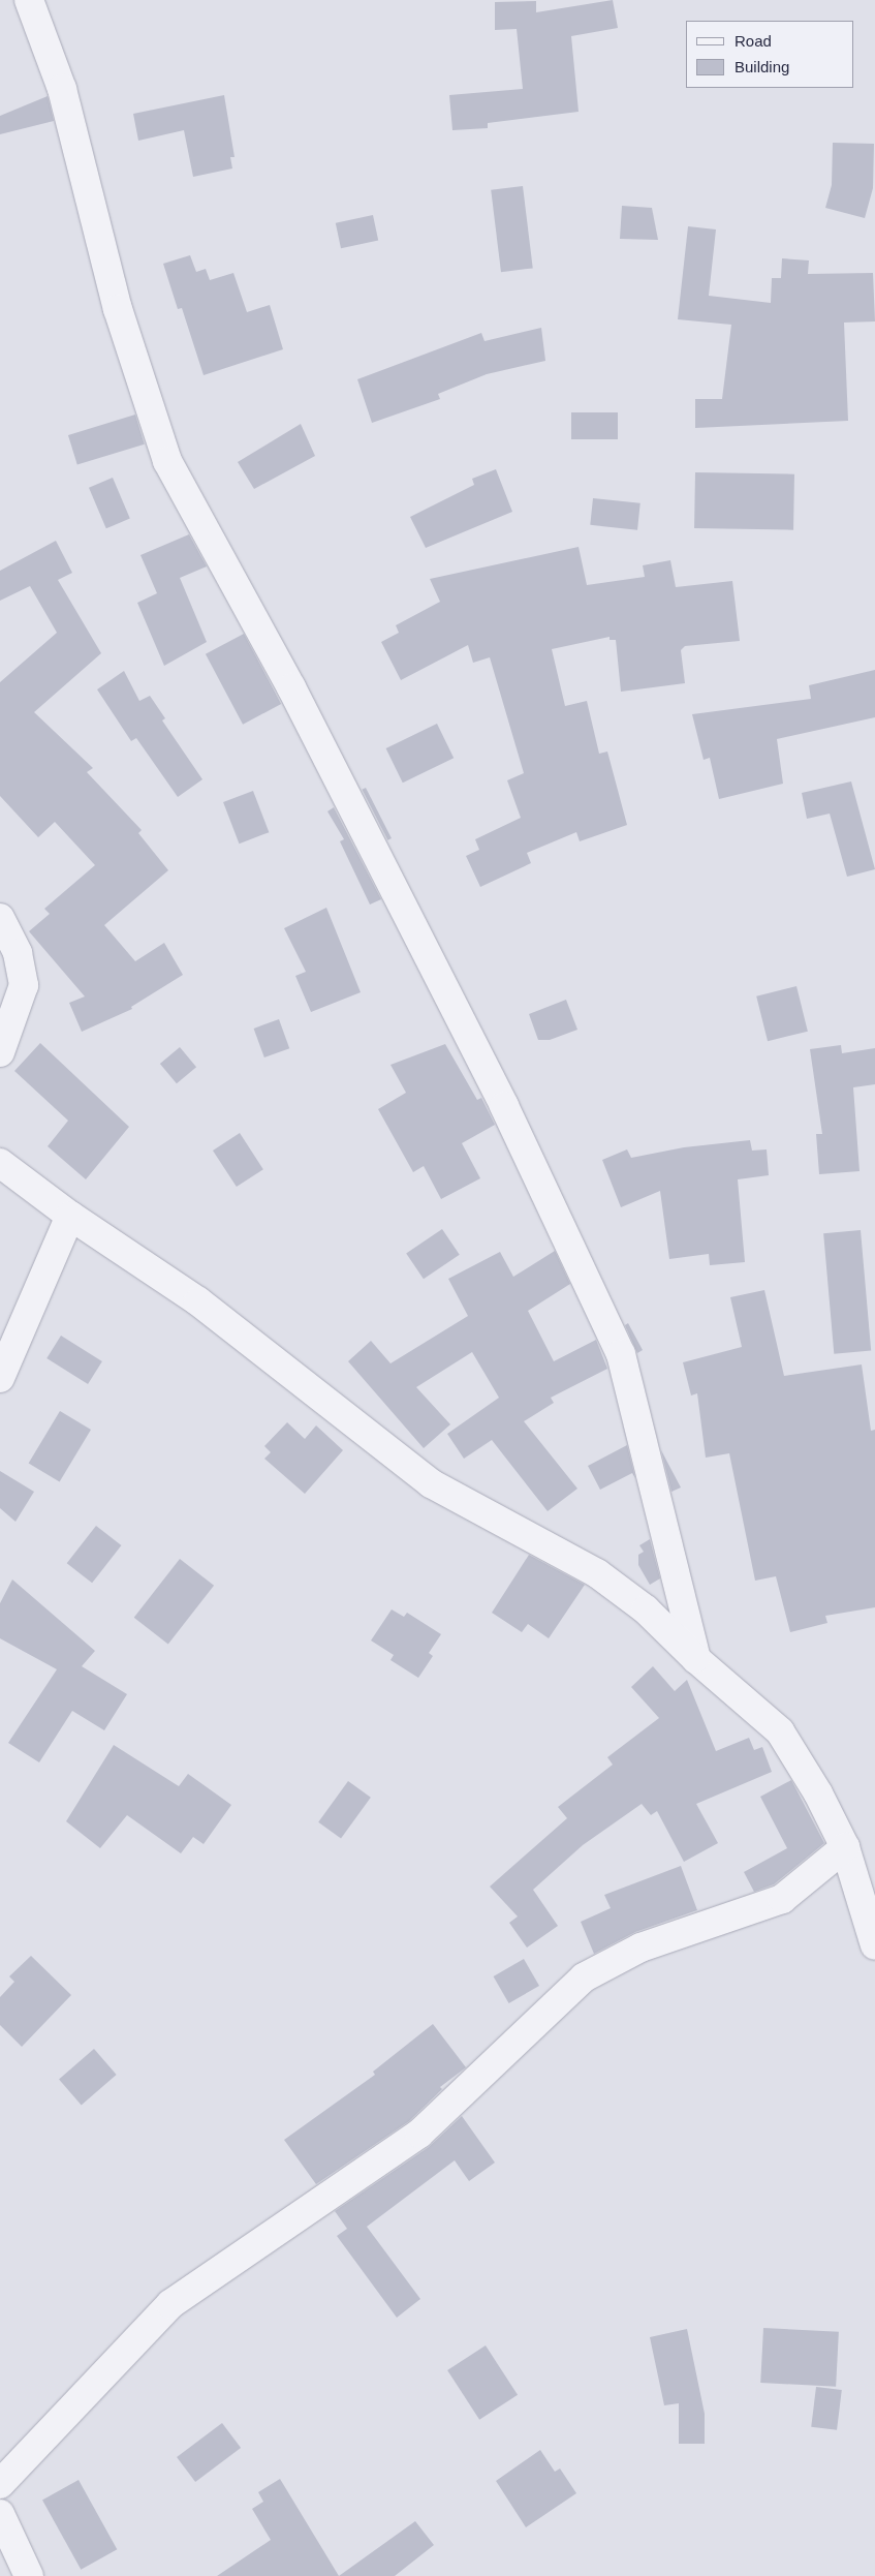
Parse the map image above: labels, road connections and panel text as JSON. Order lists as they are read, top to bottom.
{
  "legend": ["Road", "Building"]
}
